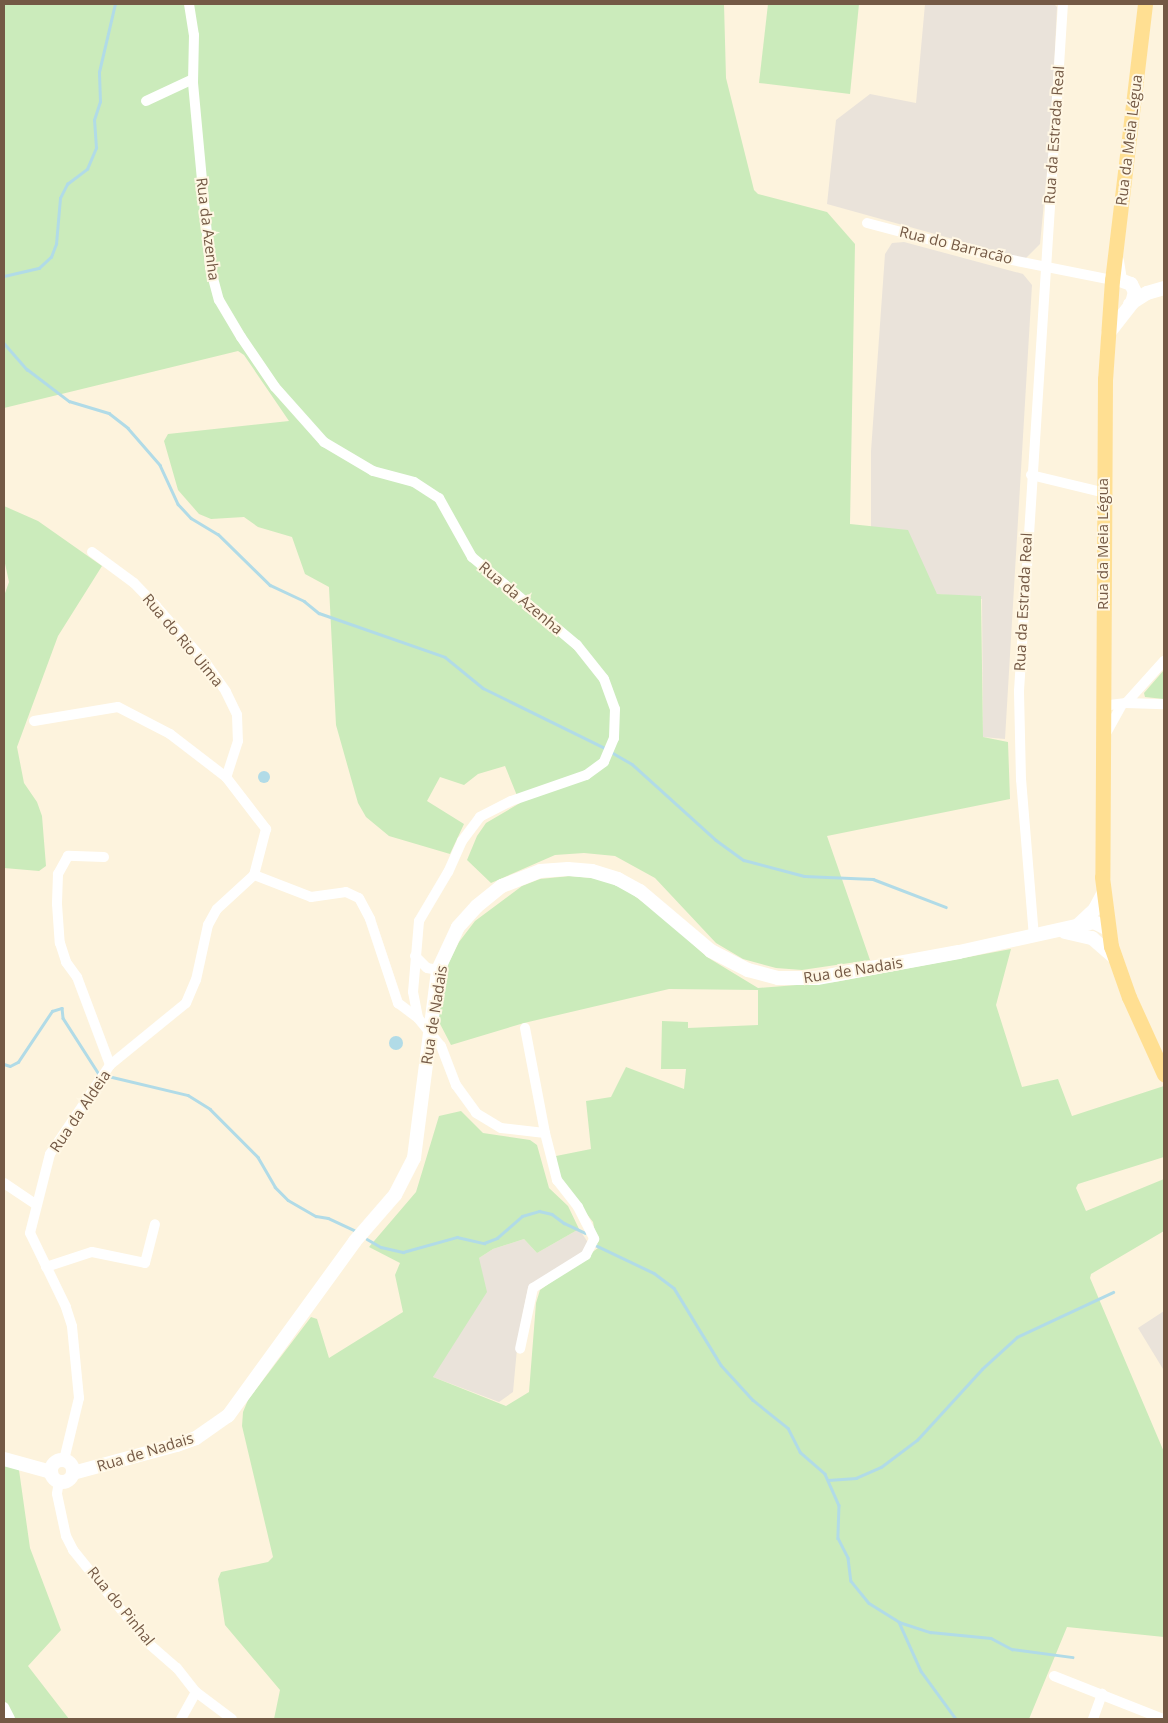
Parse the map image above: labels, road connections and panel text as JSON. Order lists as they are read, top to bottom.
{
  "streets": {
    "main road": ["Rua da Meia Légua"],
    "street": [
      "Rua da Estrada Real",
      "Rua da Azenha",
      "Rua do Barracão",
      "Rua do Rio Uima",
      "Rua de Nadais",
      "Rua da Aldeia",
      "Rua do Pinhal"
    ]
  },
  "crossings": [
    ["Rua da Estrada Real", "Rua do Barracão"],
    ["Rua da Estrada Real", "Rua de Nadais"],
    ["Rua da Meia Légua", "Rua de Nadais"],
    ["Rua de Nadais", "Rua da Aldeia"],
    ["Rua de Nadais", "Rua do Pinhal"],
    ["Rua da Aldeia", "Rua do Pinhal"]
  ]
}
